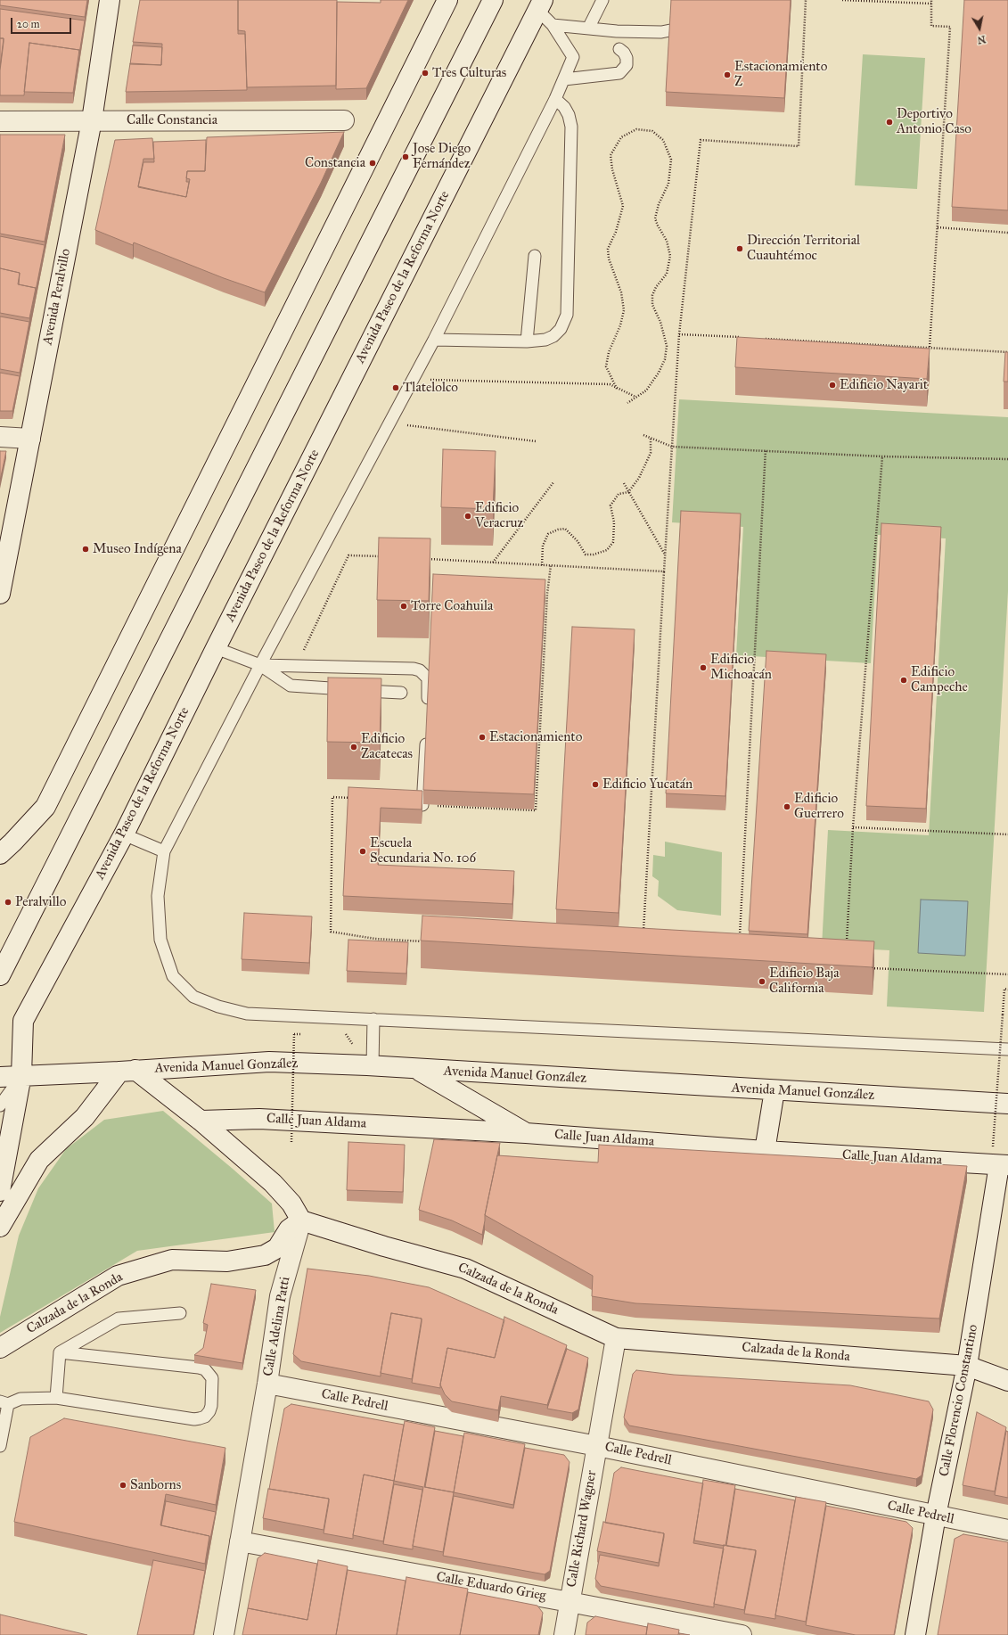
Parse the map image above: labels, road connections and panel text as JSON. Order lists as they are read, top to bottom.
{
  "streets": {
    "street": [
      "Calle Constancia",
      "Avenida Paseo de la Reforma Norte",
      "Avenida Peralvillo",
      "Avenida Manuel González",
      "Calle Juan Aldama",
      "Calzada de la Ronda",
      "Calle Adelina Patti",
      "Calle Pedrell",
      "Calle Florencio Constantino",
      "Calle Richard Wagner",
      "Calle Eduardo Grieg"
    ]
  },
  "crossings": [
    ["Calle Constancia", "Avenida Peralvillo"],
    ["Avenida Paseo de la Reforma Norte", "Avenida Manuel González"],
    ["Calle Juan Aldama", "Calle Florencio Constantino"],
    ["Calzada de la Ronda", "Calle Adelina Patti"],
    ["Calzada de la Ronda", "Calle Florencio Constantino"],
    ["Calzada de la Ronda", "Calle Richard Wagner"],
    ["Calle Adelina Patti", "Calle Pedrell"],
    ["Calle Adelina Patti", "Calle Eduardo Grieg"],
    ["Calle Pedrell", "Calle Florencio Constantino"],
    ["Calle Pedrell", "Calle Richard Wagner"],
    ["Calle Richard Wagner", "Calle Eduardo Grieg"]
  ],
  "places": [
    "Tres Culturas",
    "Estacionamiento Z",
    "Deportivo Antonio Caso",
    "Jose Diego Fernández",
    "Constancia",
    "Dirección Territorial Cuauhtémoc",
    "Edificio Nayarit",
    "Tlatelolco",
    "Edificio Veracruz",
    "Museo Indígena",
    "Torre Coahuila",
    "Edificio Michoacán",
    "Edificio Campeche",
    "Estacionamiento",
    "Edificio Zacatecas",
    "Edificio Yucatán",
    "Edificio Guerrero",
    "Escuela Secundaria No. 106",
    "Peralvillo",
    "Edificio Baja California",
    "Sanborns"
  ],
  "scale_bar": "20 m",
  "north": "bottom"
}
